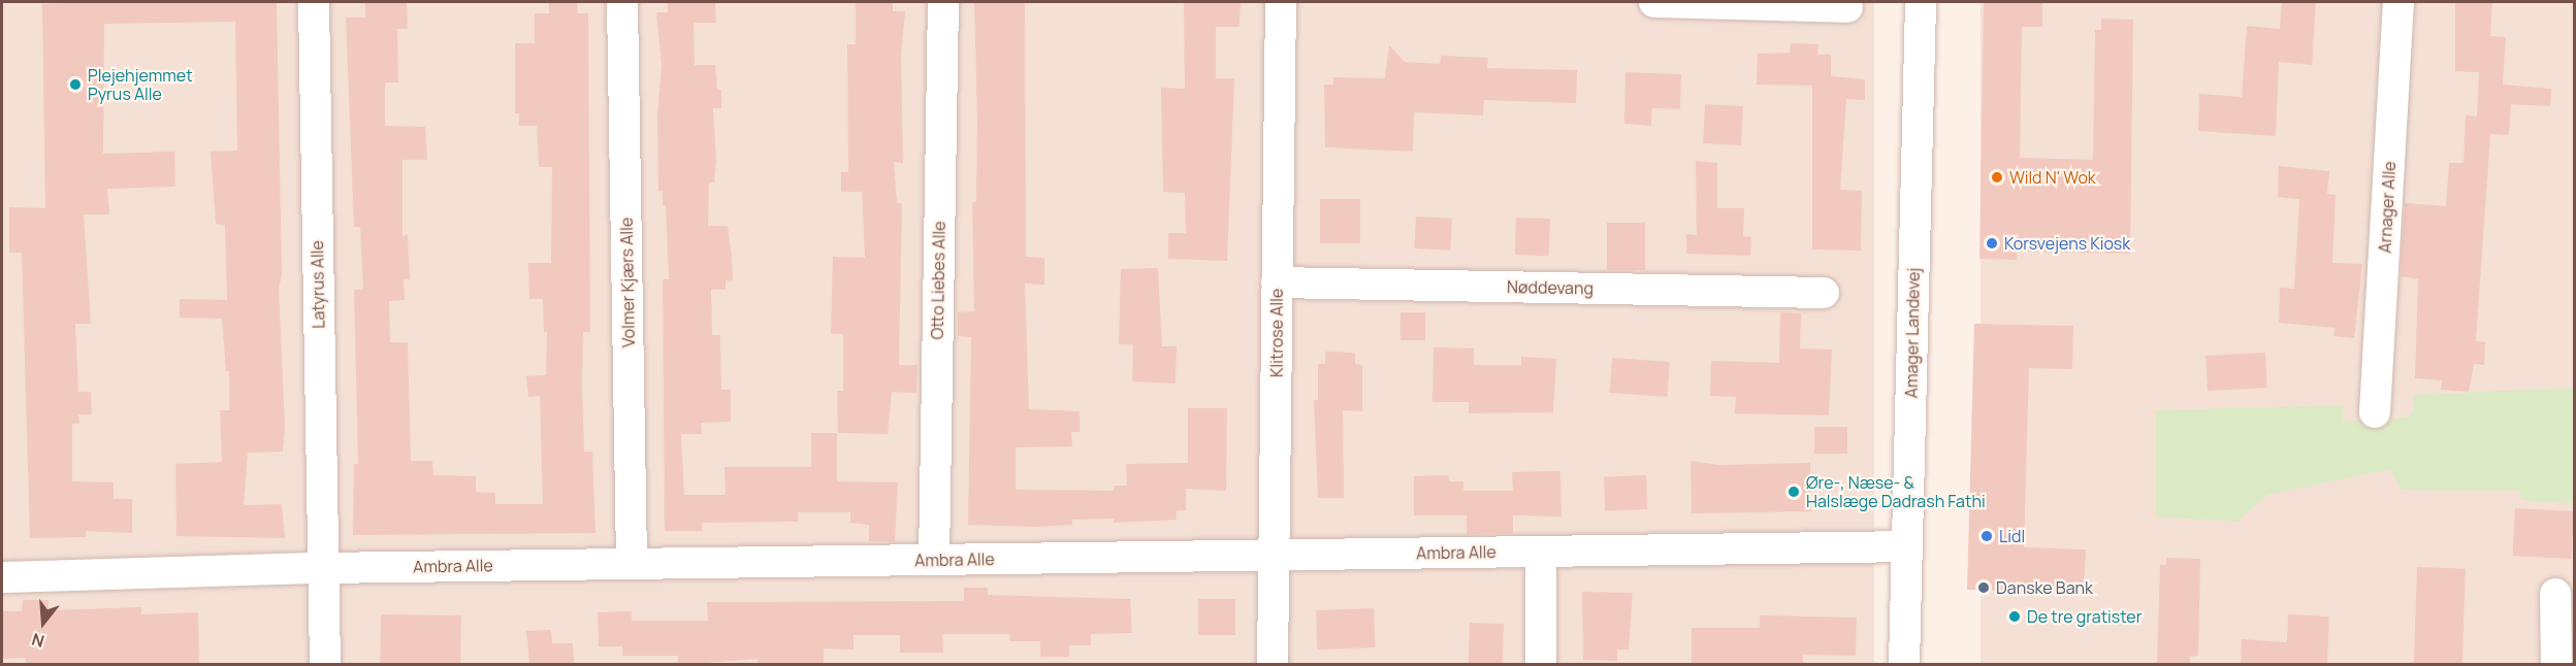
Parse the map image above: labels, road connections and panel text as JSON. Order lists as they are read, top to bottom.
{
  "streets": {
    "street": [
      "Arnager Alle",
      "Otto Liebes Alle",
      "Volmer Kjærs Alle",
      "Latyrus Alle",
      "Nøddevang",
      "Klitrose Alle",
      "Amager Landevej",
      "Ambra Alle"
    ]
  },
  "crossings": [
    ["Otto Liebes Alle", "Ambra Alle"],
    ["Volmer Kjærs Alle", "Ambra Alle"],
    ["Latyrus Alle", "Ambra Alle"],
    ["Nøddevang", "Klitrose Alle"],
    ["Klitrose Alle", "Ambra Alle"],
    ["Amager Landevej", "Ambra Alle"]
  ],
  "places": [
    "Plejehjemmet Pyrus Alle",
    "Wild N' Wok",
    "Korsvejens Kiosk",
    "Øre-, Næse- & Halslæge Dadrash Fathi",
    "Lidl",
    "Danske Bank",
    "De tre gratister"
  ],
  "north": "bottom"
}
